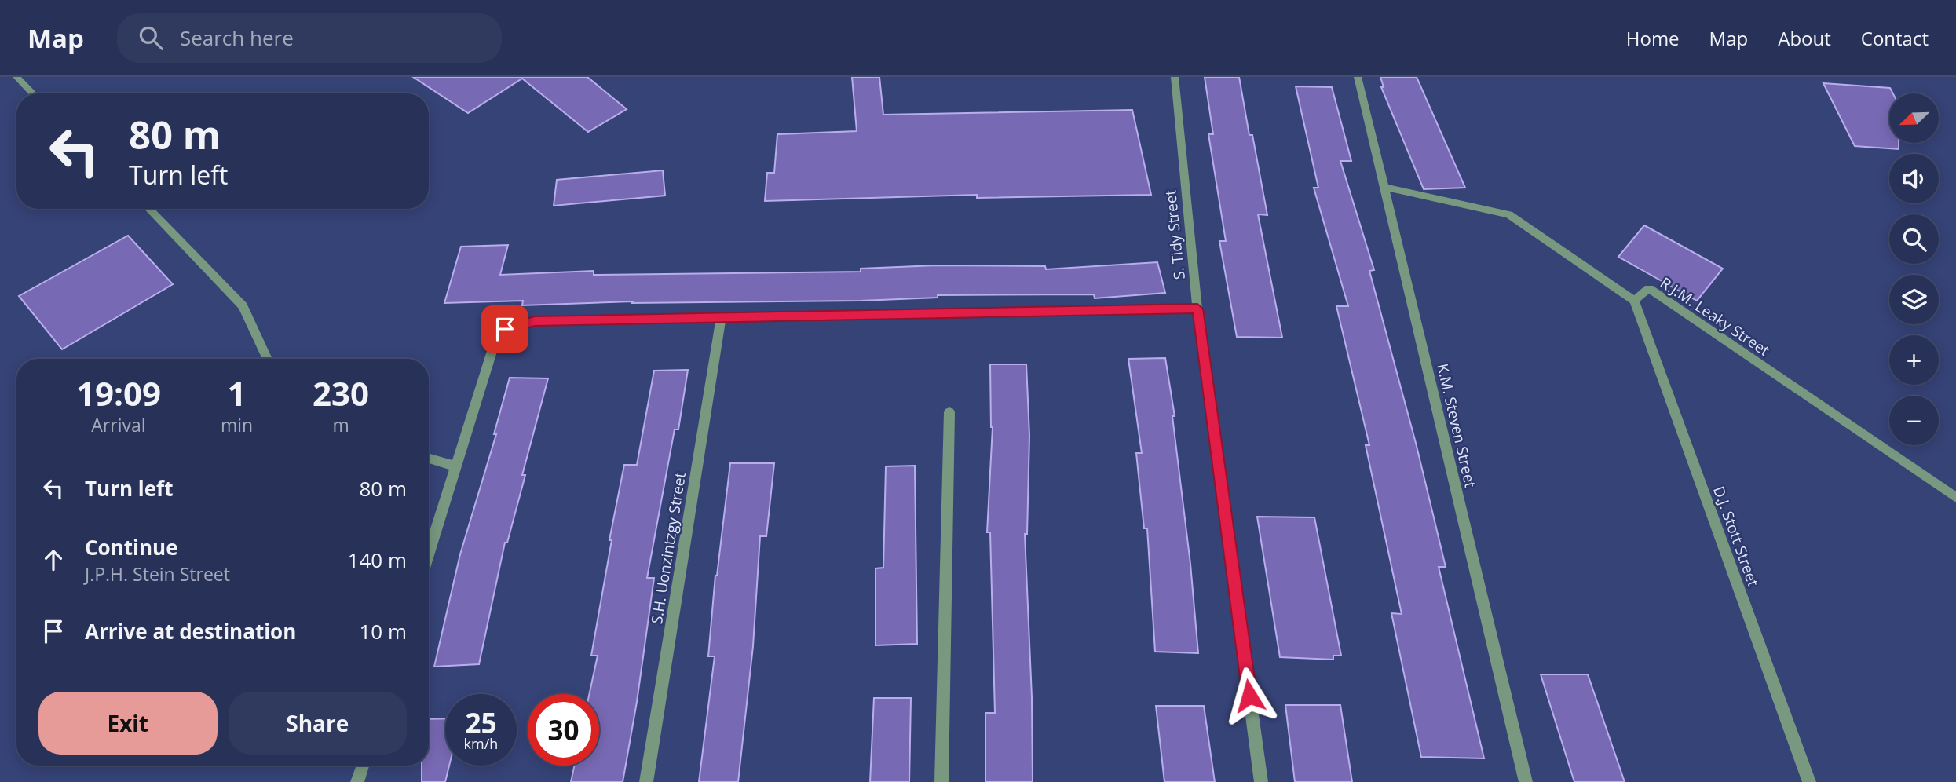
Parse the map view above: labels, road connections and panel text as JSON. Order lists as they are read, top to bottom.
{
  "streets": {
    "street": [
      "S. Tidy Street",
      "R.J.M. Leaky Street",
      "K.M. Steven Street",
      "D.J. Stott Street",
      "S.H. Uonzintzgy Street"
    ]
  },
  "crossings": [
    ["R.J.M. Leaky Street", "D.J. Stott Street"]
  ],
  "north": "bottom left",
  "page": {
    "header": "Map",
    "search": "Search here",
    "nav": [
      "Home",
      "Map",
      "About",
      "Contact"
    ],
    "map_buttons": ["+", "−"],
    "turn": ["80 m", "Turn left"],
    "eta": [
      "19:09",
      "Arrival",
      "1",
      "min",
      "230",
      "m"
    ],
    "list": [
      {
        "name": "Turn left",
        "value": "80 m"
      },
      {
        "name": "Continue",
        "note": "J.P.H. Stein Street",
        "value": "140 m"
      },
      {
        "name": "Arrive at destination",
        "value": "10 m"
      }
    ],
    "buttons": ["Exit", "Share"],
    "speed": "25 km/h",
    "limit": "30"
  }
}
